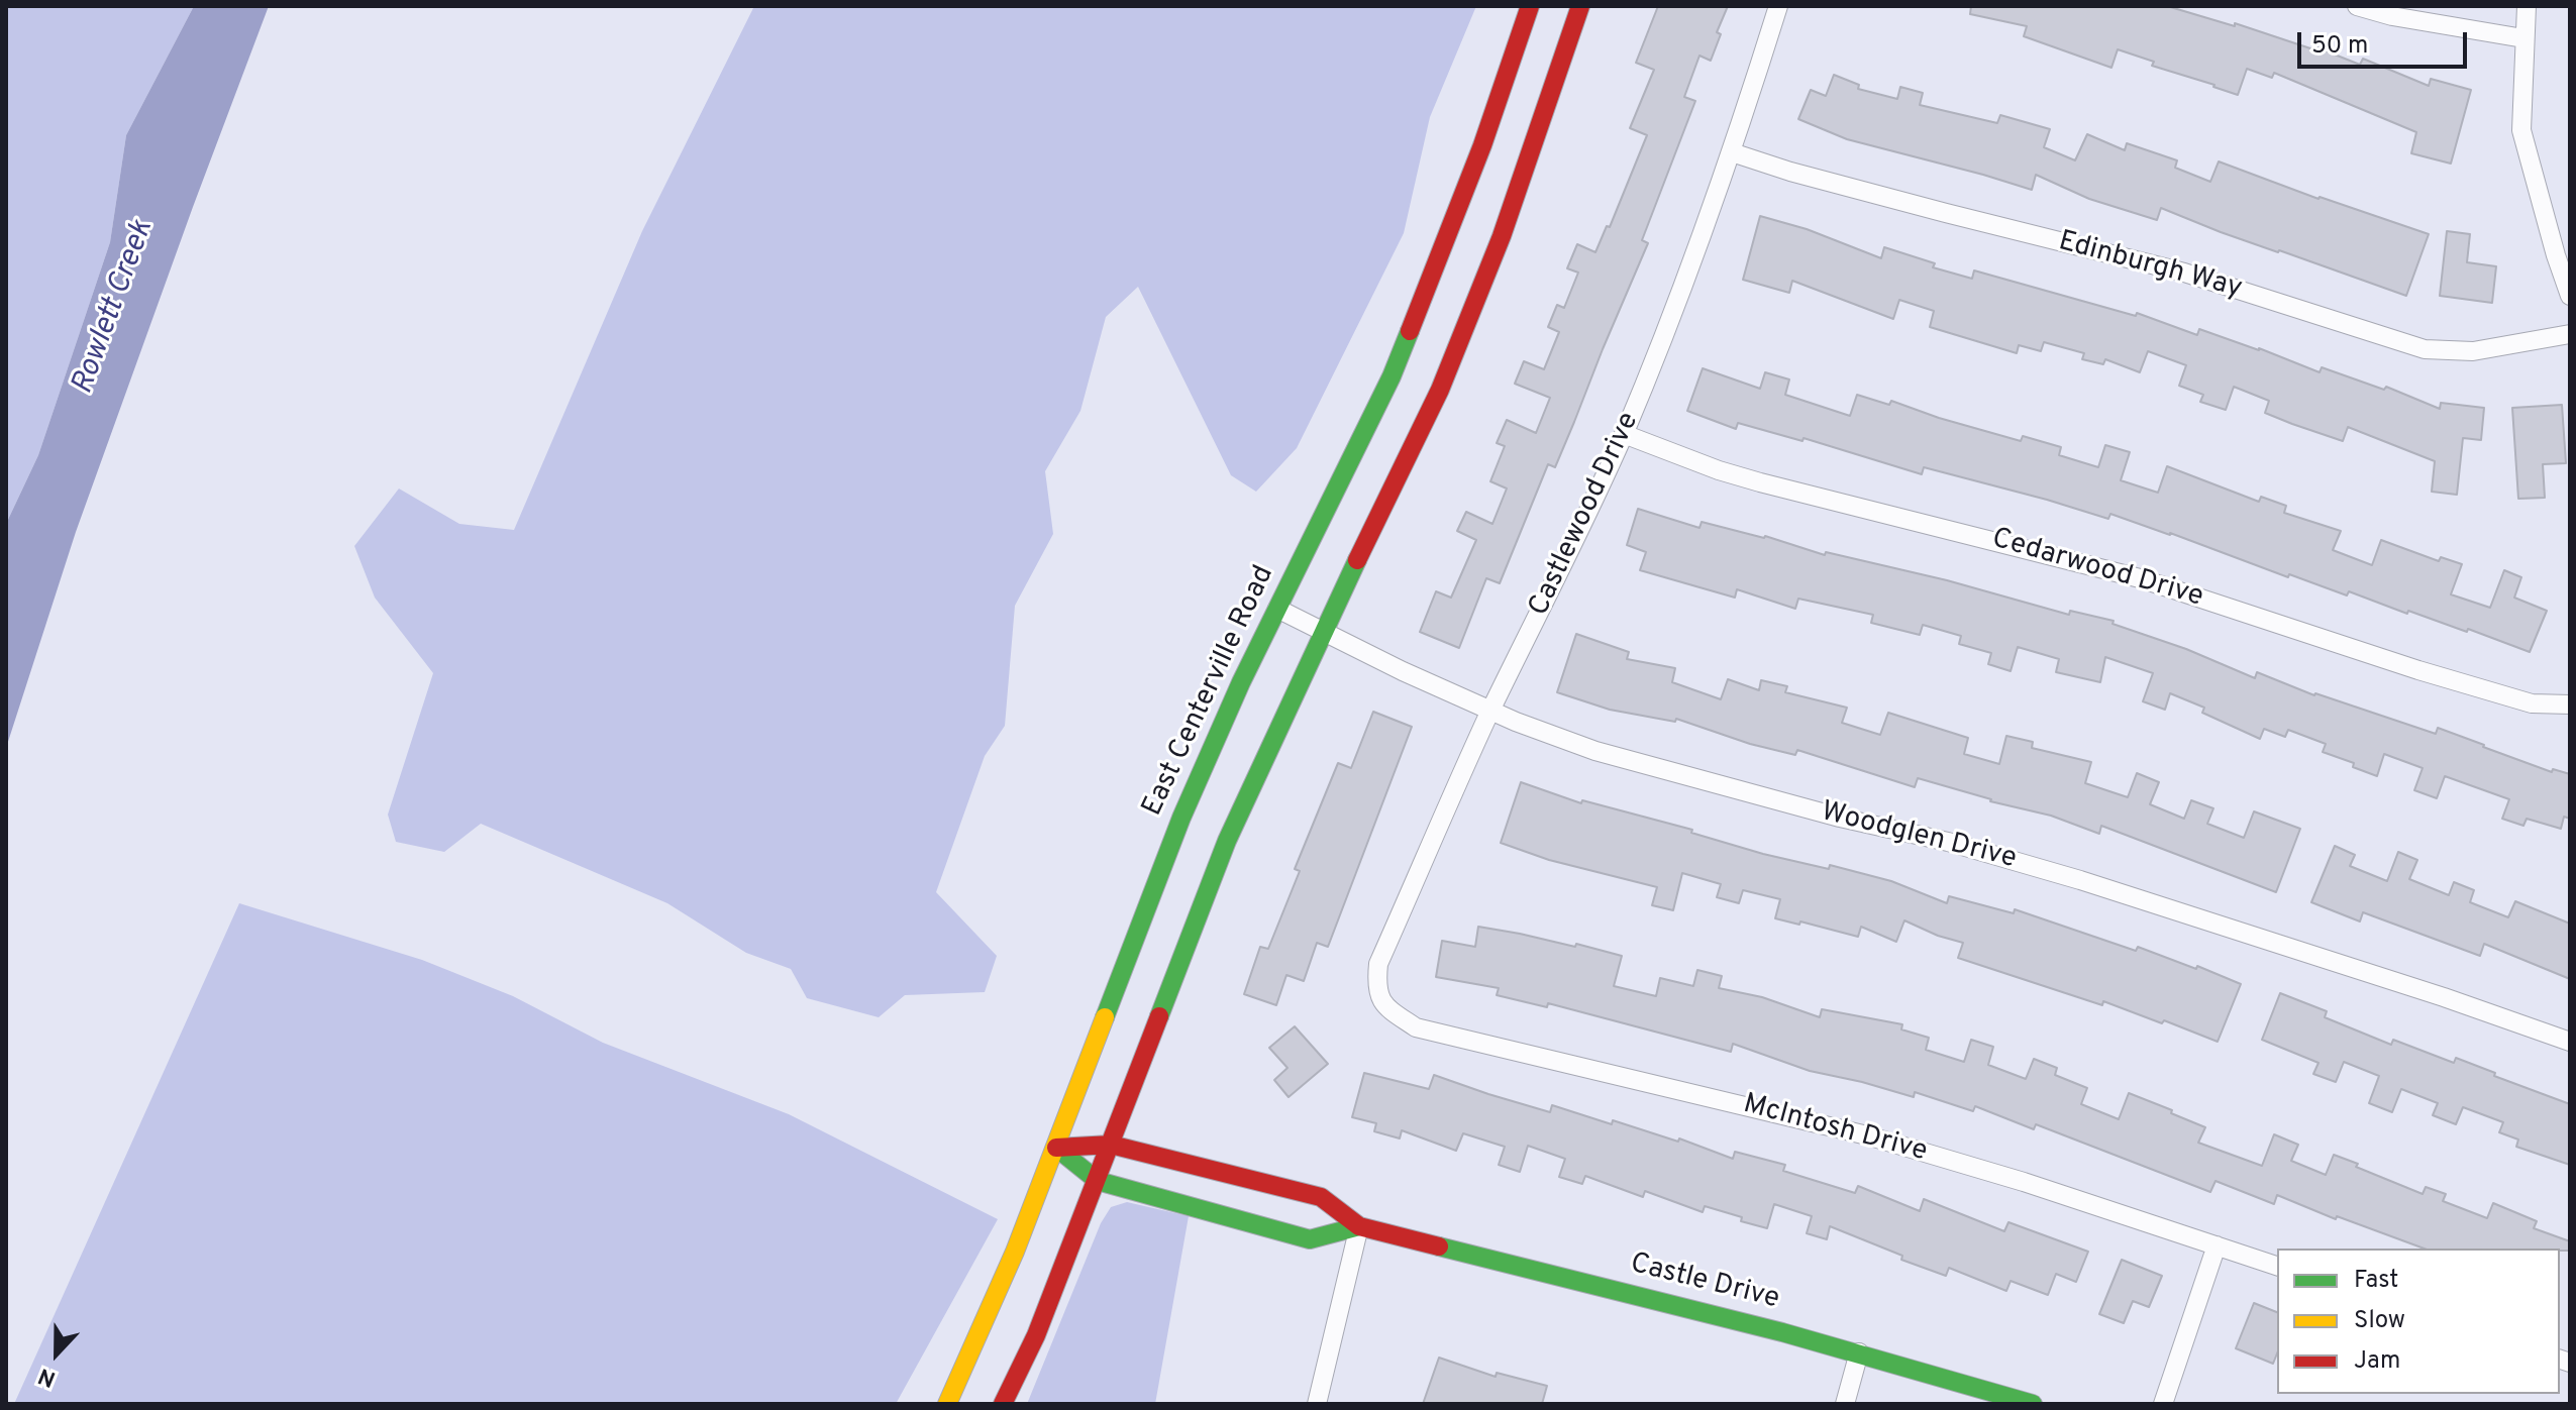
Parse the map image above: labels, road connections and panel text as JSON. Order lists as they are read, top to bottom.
{
  "streets": {
    "main road": ["East Centerville Road", "Castle Drive"],
    "street": [
      "Edinburgh Way",
      "Castlewood Drive",
      "Cedarwood Drive",
      "Woodglen Drive",
      "McIntosh Drive"
    ]
  },
  "crossings": [
    ["Edinburgh Way", "Castlewood Drive"],
    ["Castlewood Drive", "Cedarwood Drive"],
    ["Castlewood Drive", "Woodglen Drive"],
    ["Castlewood Drive", "McIntosh Drive"],
    ["East Centerville Road", "Woodglen Drive"],
    ["East Centerville Road", "Castle Drive"]
  ],
  "water": ["Rowlett Creek"],
  "legend": ["Fast", "Slow", "Jam"],
  "scale_bar": "50 m",
  "north": "bottom"
}
